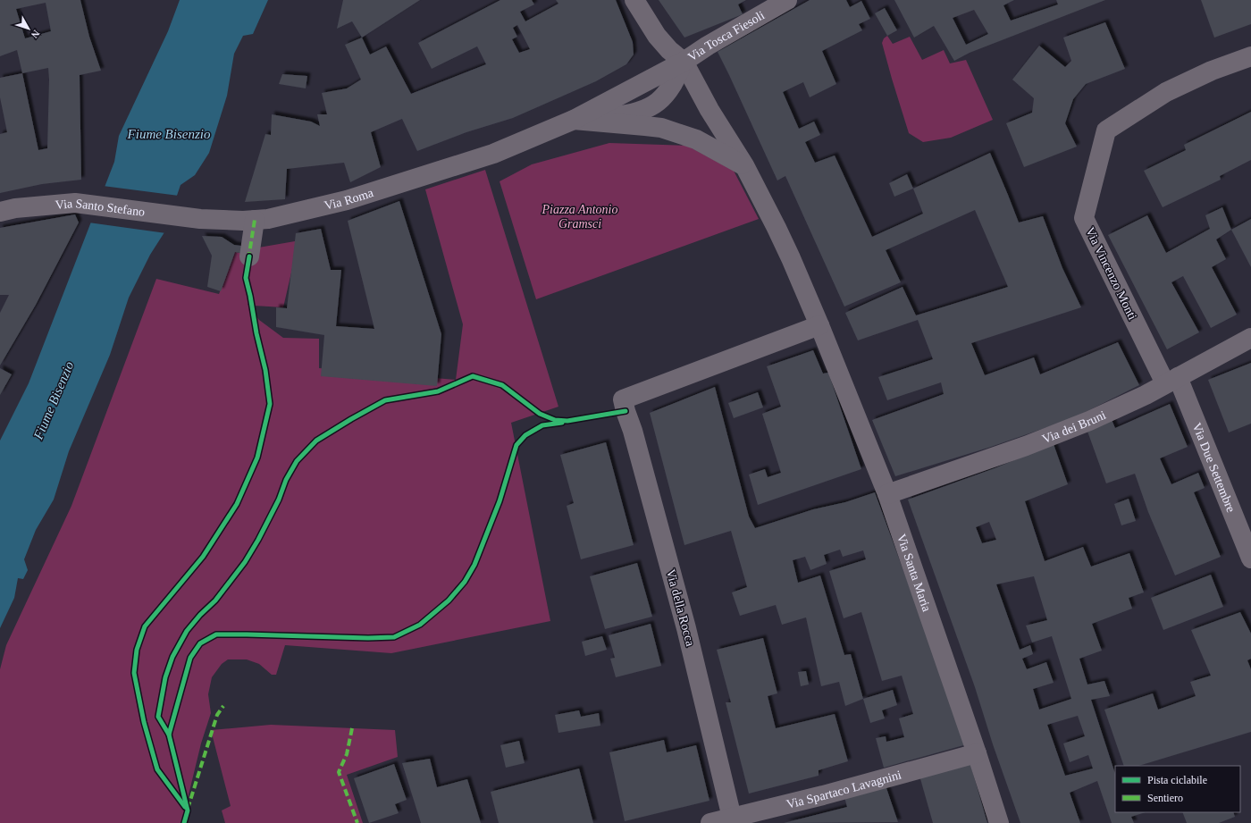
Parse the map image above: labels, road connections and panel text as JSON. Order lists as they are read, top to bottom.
{
  "streets": {
    "street": [
      "Via Tosca Fiesoli",
      "Via Roma",
      "Via Santo Stefano",
      "Via Vincenzo Monti",
      "Via dei Bruni",
      "Via Due Settembre",
      "Via Santa Maria",
      "Via della Rocca",
      "Via Spartaco Lavagnini"
    ]
  },
  "crossings": [
    ["Via Roma", "Via Santo Stefano"],
    ["Via Vincenzo Monti", "Via dei Bruni"],
    ["Via Vincenzo Monti", "Via Due Settembre"],
    ["Via dei Bruni", "Via Due Settembre"],
    ["Via dei Bruni", "Via Santa Maria"],
    ["Via Santa Maria", "Via della Rocca"],
    ["Via Santa Maria", "Via Spartaco Lavagnini"],
    ["Via della Rocca", "Via Spartaco Lavagnini"]
  ],
  "water": ["Fiume Bisenzio"],
  "parks": ["Piazza Antonio Gramsci"],
  "legend": ["Pista ciclabile", "Sentiero"],
  "north": "bottom right"
}
